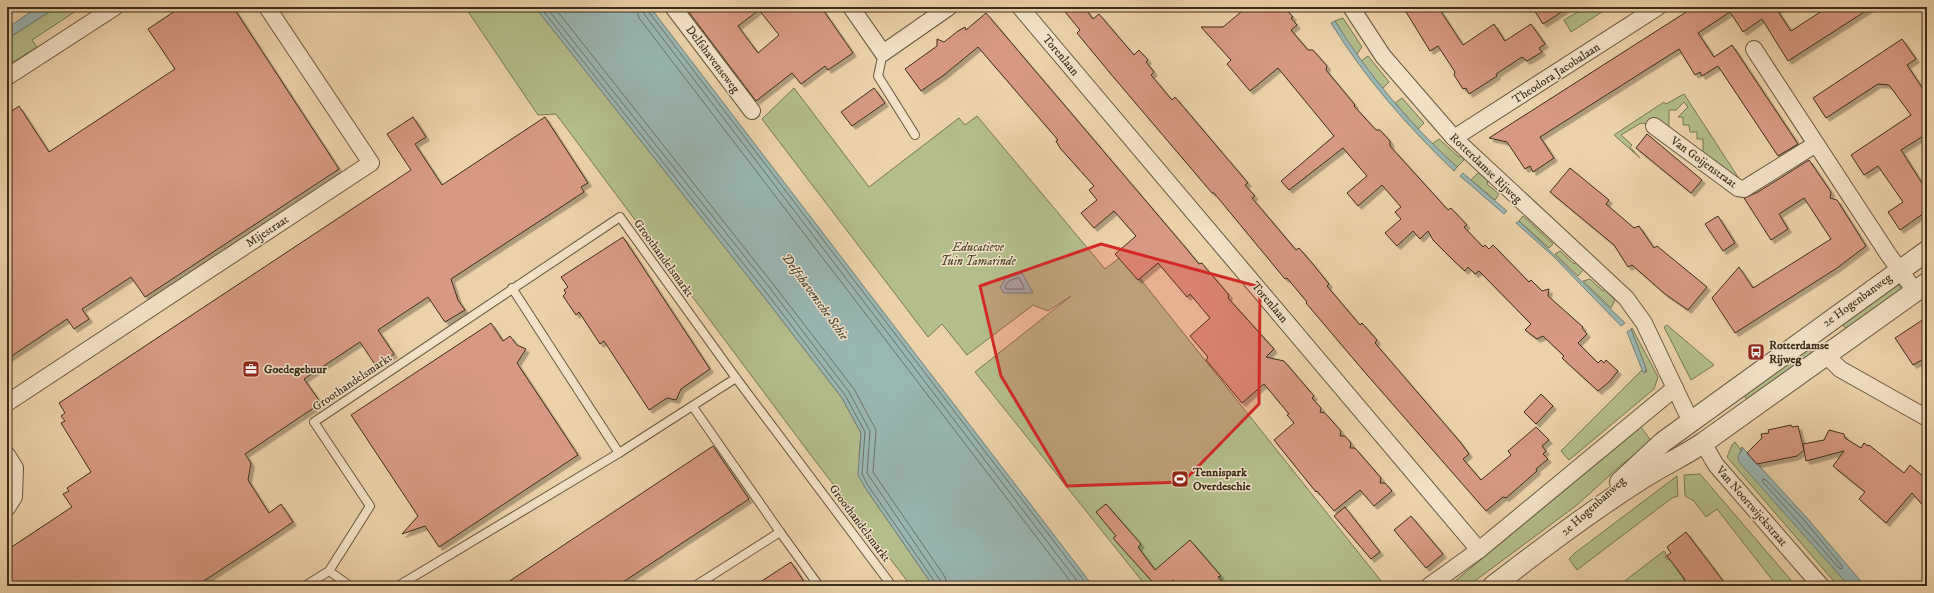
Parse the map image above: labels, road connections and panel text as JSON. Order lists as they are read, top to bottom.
{
  "streets": {
    "street": [
      "Torenlaan",
      "Delfshavenseweg",
      "Theodora Jacobalaan",
      "Van Goijenstraat",
      "Rotterdamse Rijweg",
      "Mijestraat",
      "2e Hogenbanweg",
      "Van Noortwijckstraat"
    ],
    "lane": ["Groothandelsmarkt"]
  },
  "crossings": [
    ["Theodora Jacobalaan", "Rotterdamse Rijweg"],
    ["Rotterdamse Rijweg", "2e Hogenbanweg"],
    ["Rotterdamse Rijweg", "Van Noortwijckstraat"],
    ["2e Hogenbanweg", "Van Noortwijckstraat"]
  ],
  "water": ["Delfshavensche Schie"],
  "parks": ["Educatieve Tuin Tamarinde"],
  "places": {
    "bus stop": ["Rotterdamse Rijweg"],
    "office": ["Goedegebuur"],
    "sports": ["Tennispark Overdeschie"]
  }
}
